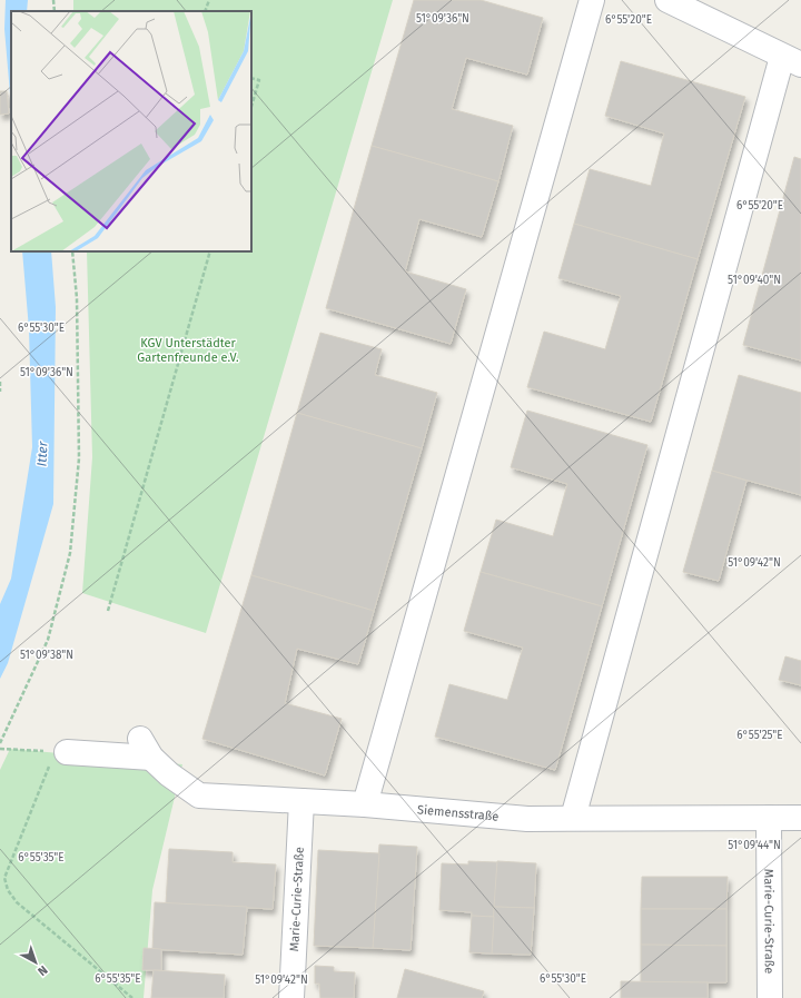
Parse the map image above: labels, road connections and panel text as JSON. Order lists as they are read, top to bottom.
{
  "streets": {
    "street": ["Siemensstraße", "Marie-Curie-Straße"]
  },
  "crossings": [
    ["Siemensstraße", "Marie-Curie-Straße"]
  ],
  "water": ["Itter"],
  "parks": ["KGV Unterstädter Gartenfreunde e.V."],
  "north": "bottom right",
  "coordinates": [
    "51°09'36\"N",
    "6°55'20\"E",
    "51°09'40\"N",
    "6°55'30\"E",
    "51°09'42\"N",
    "51°09'38\"N",
    "6°55'25\"E",
    "51°09'44\"N",
    "6°55'35\"E"
  ]
}
